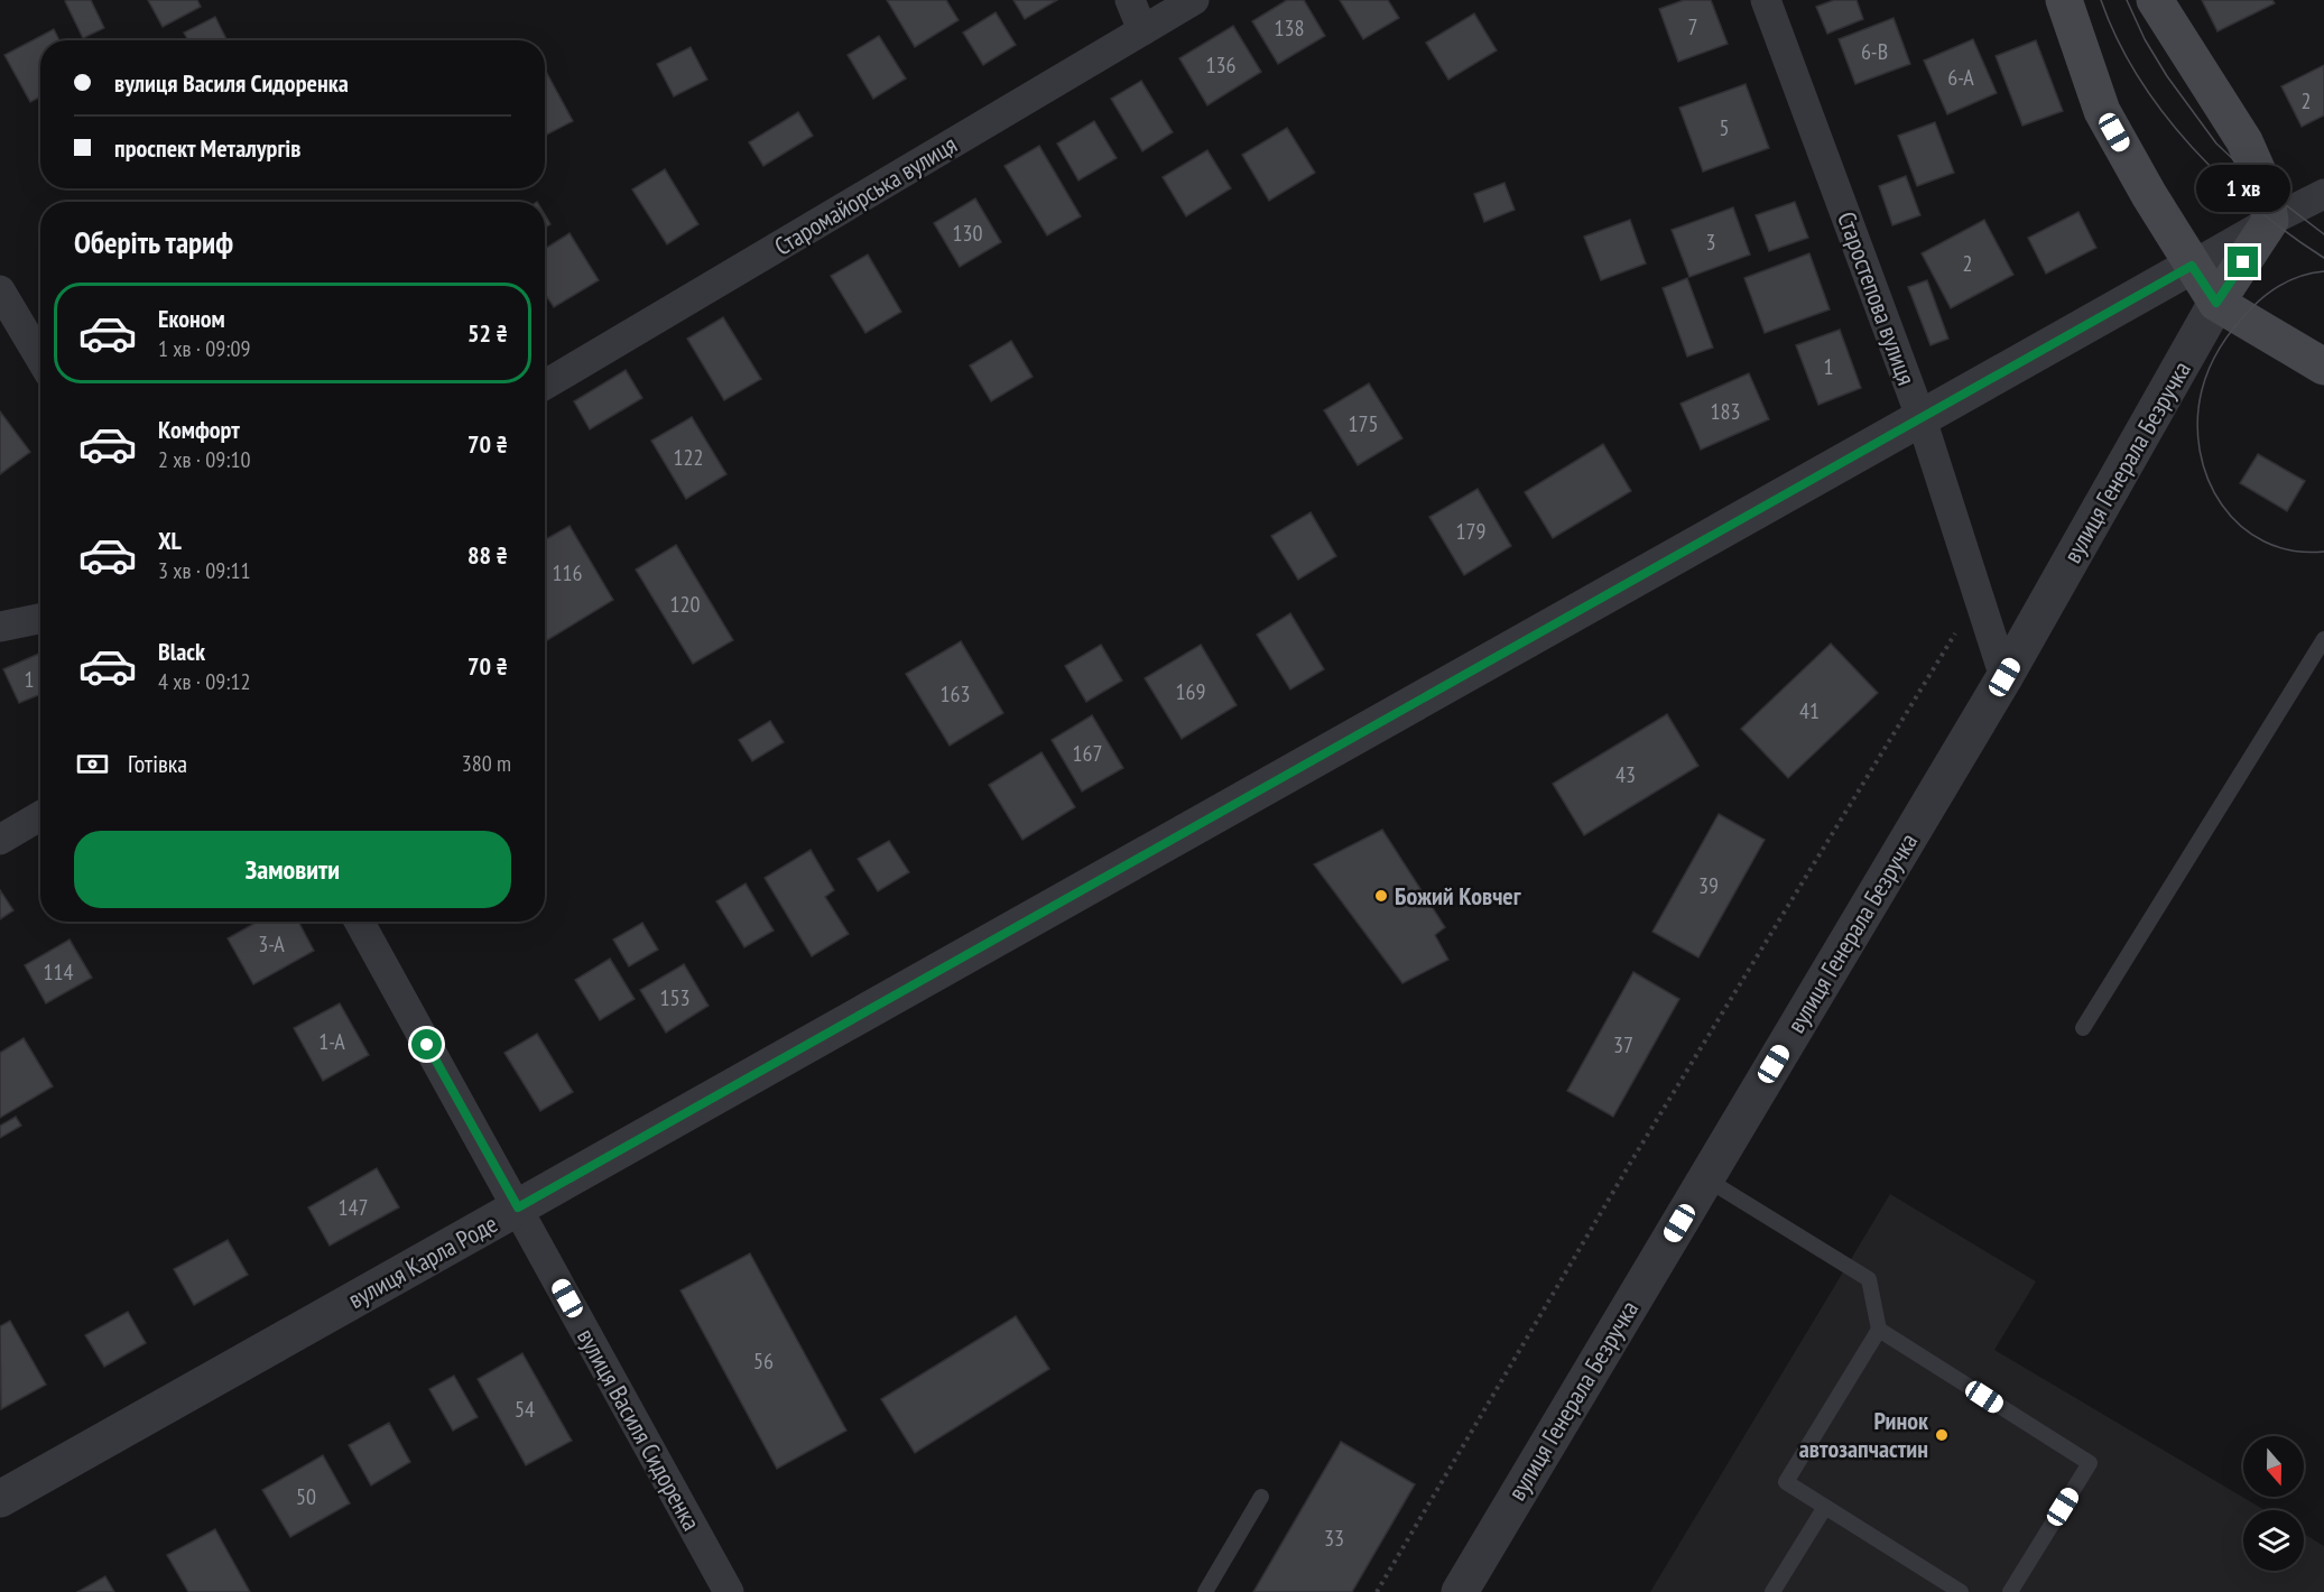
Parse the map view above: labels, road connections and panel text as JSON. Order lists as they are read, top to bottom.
{
  "streets": {
    "street": [
      "Старомайорська вулиця",
      "Старостепова вулиця",
      "вулиця Генерала Безручка",
      "вулиця Карла Роде",
      "вулиця Василя Сидоренка"
    ]
  },
  "crossings": [
    ["Старостепова вулиця", "вулиця Генерала Безручка"],
    ["Старостепова вулиця", "вулиця Карла Роде"],
    ["вулиця Карла Роде", "вулиця Василя Сидоренка"]
  ],
  "places": ["Божий Ковчег", "Ринок автозапчастин"],
  "house_numbers": [
    "7",
    "138",
    "6-В",
    "136",
    "6-А",
    "2",
    "5",
    "130",
    "3",
    "2",
    "1",
    "183",
    "175",
    "122",
    "179",
    "116",
    "120",
    "1",
    "169",
    "163",
    "41",
    "167",
    "43",
    "39",
    "3-А",
    "114",
    "153",
    "1-А",
    "37",
    "147",
    "56",
    "54",
    "50",
    "33"
  ],
  "north": "bottom",
  "page": {
    "banner": ["вулиця Василя Сидоренка", "проспект Металургів"],
    "bubble": "1 хв",
    "heading": "Оберіть тариф",
    "list": [
      {
        "name": "Економ",
        "note": "1 хв · 09:09",
        "value": "52 ₴"
      },
      {
        "name": "Комфорт",
        "note": "2 хв · 09:10",
        "value": "70 ₴"
      },
      {
        "name": "XL",
        "note": "3 хв · 09:11",
        "value": "88 ₴"
      },
      {
        "name": "Black",
        "note": "4 хв · 09:12",
        "value": "70 ₴"
      }
    ],
    "pay": ["Готівка", "380 m"],
    "buttons": "Замовити"
  }
}
